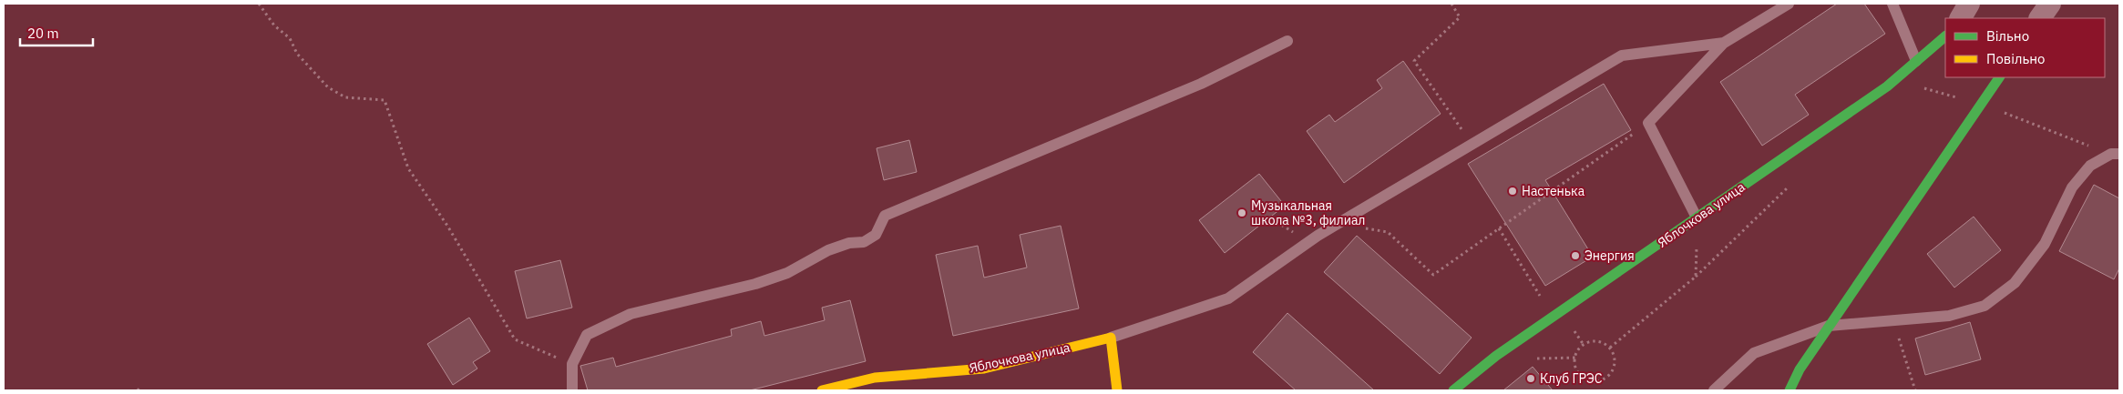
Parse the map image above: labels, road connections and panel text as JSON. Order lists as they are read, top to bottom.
{
  "streets": {
    "street": ["Яблочкова улица"]
  },
  "places": [
    "Настенька",
    "Музыкальная школа №3, филиал",
    "Энергия",
    "Клуб ГРЭС"
  ],
  "legend": ["Вільно", "Повільно"],
  "scale_bar": "20 m"
}
